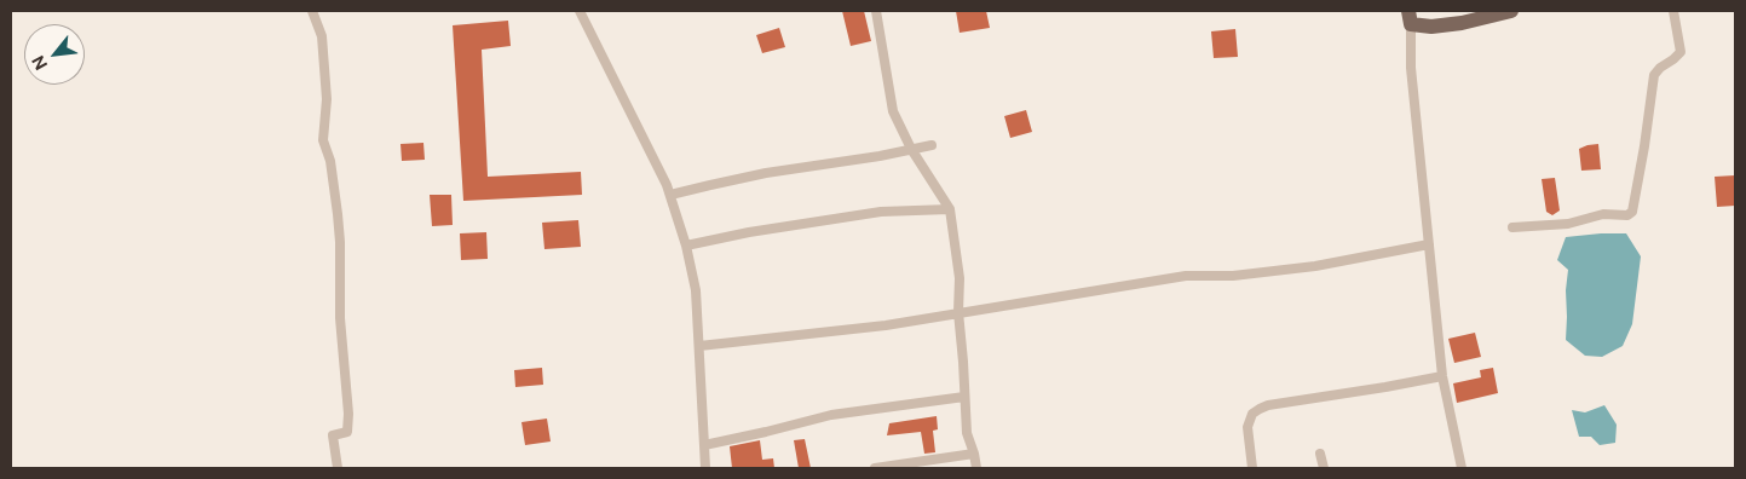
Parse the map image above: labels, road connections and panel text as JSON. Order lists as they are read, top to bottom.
{
  "north": "bottom left"
}
